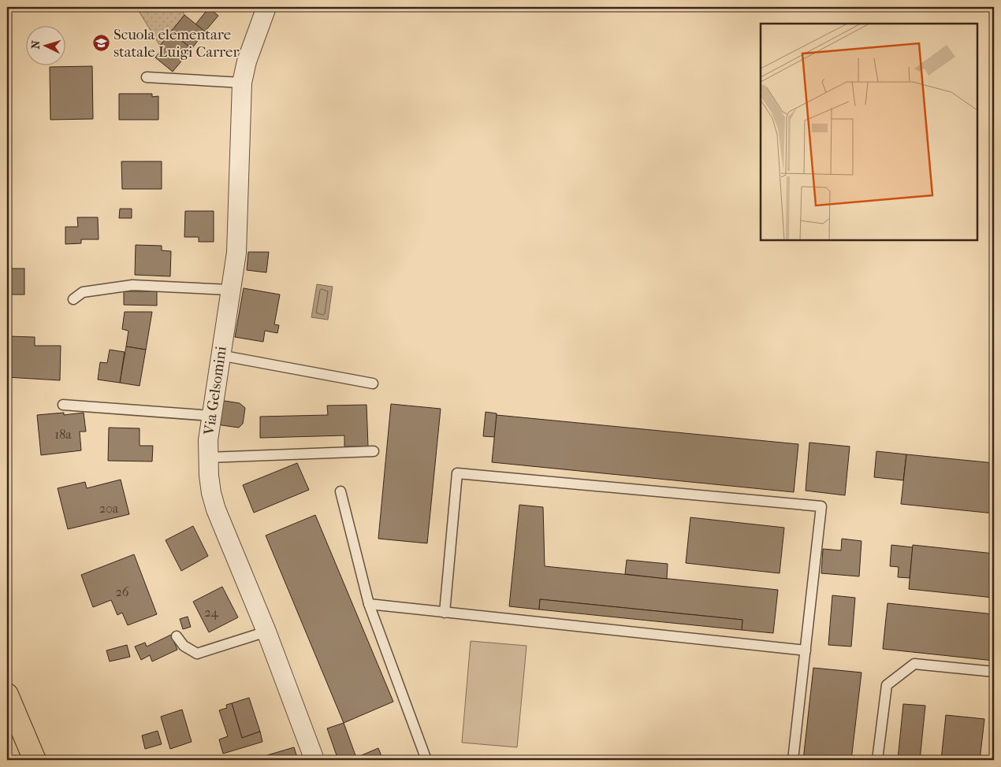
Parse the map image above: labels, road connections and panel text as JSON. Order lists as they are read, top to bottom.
{
  "streets": {
    "street": ["Via Gelsomini"]
  },
  "places": {
    "school or university": ["Scuola elementare statale Luigi Carrer"]
  },
  "house_numbers": [
    "18a",
    "20a",
    "26",
    "24"
  ],
  "north": "left"
}
